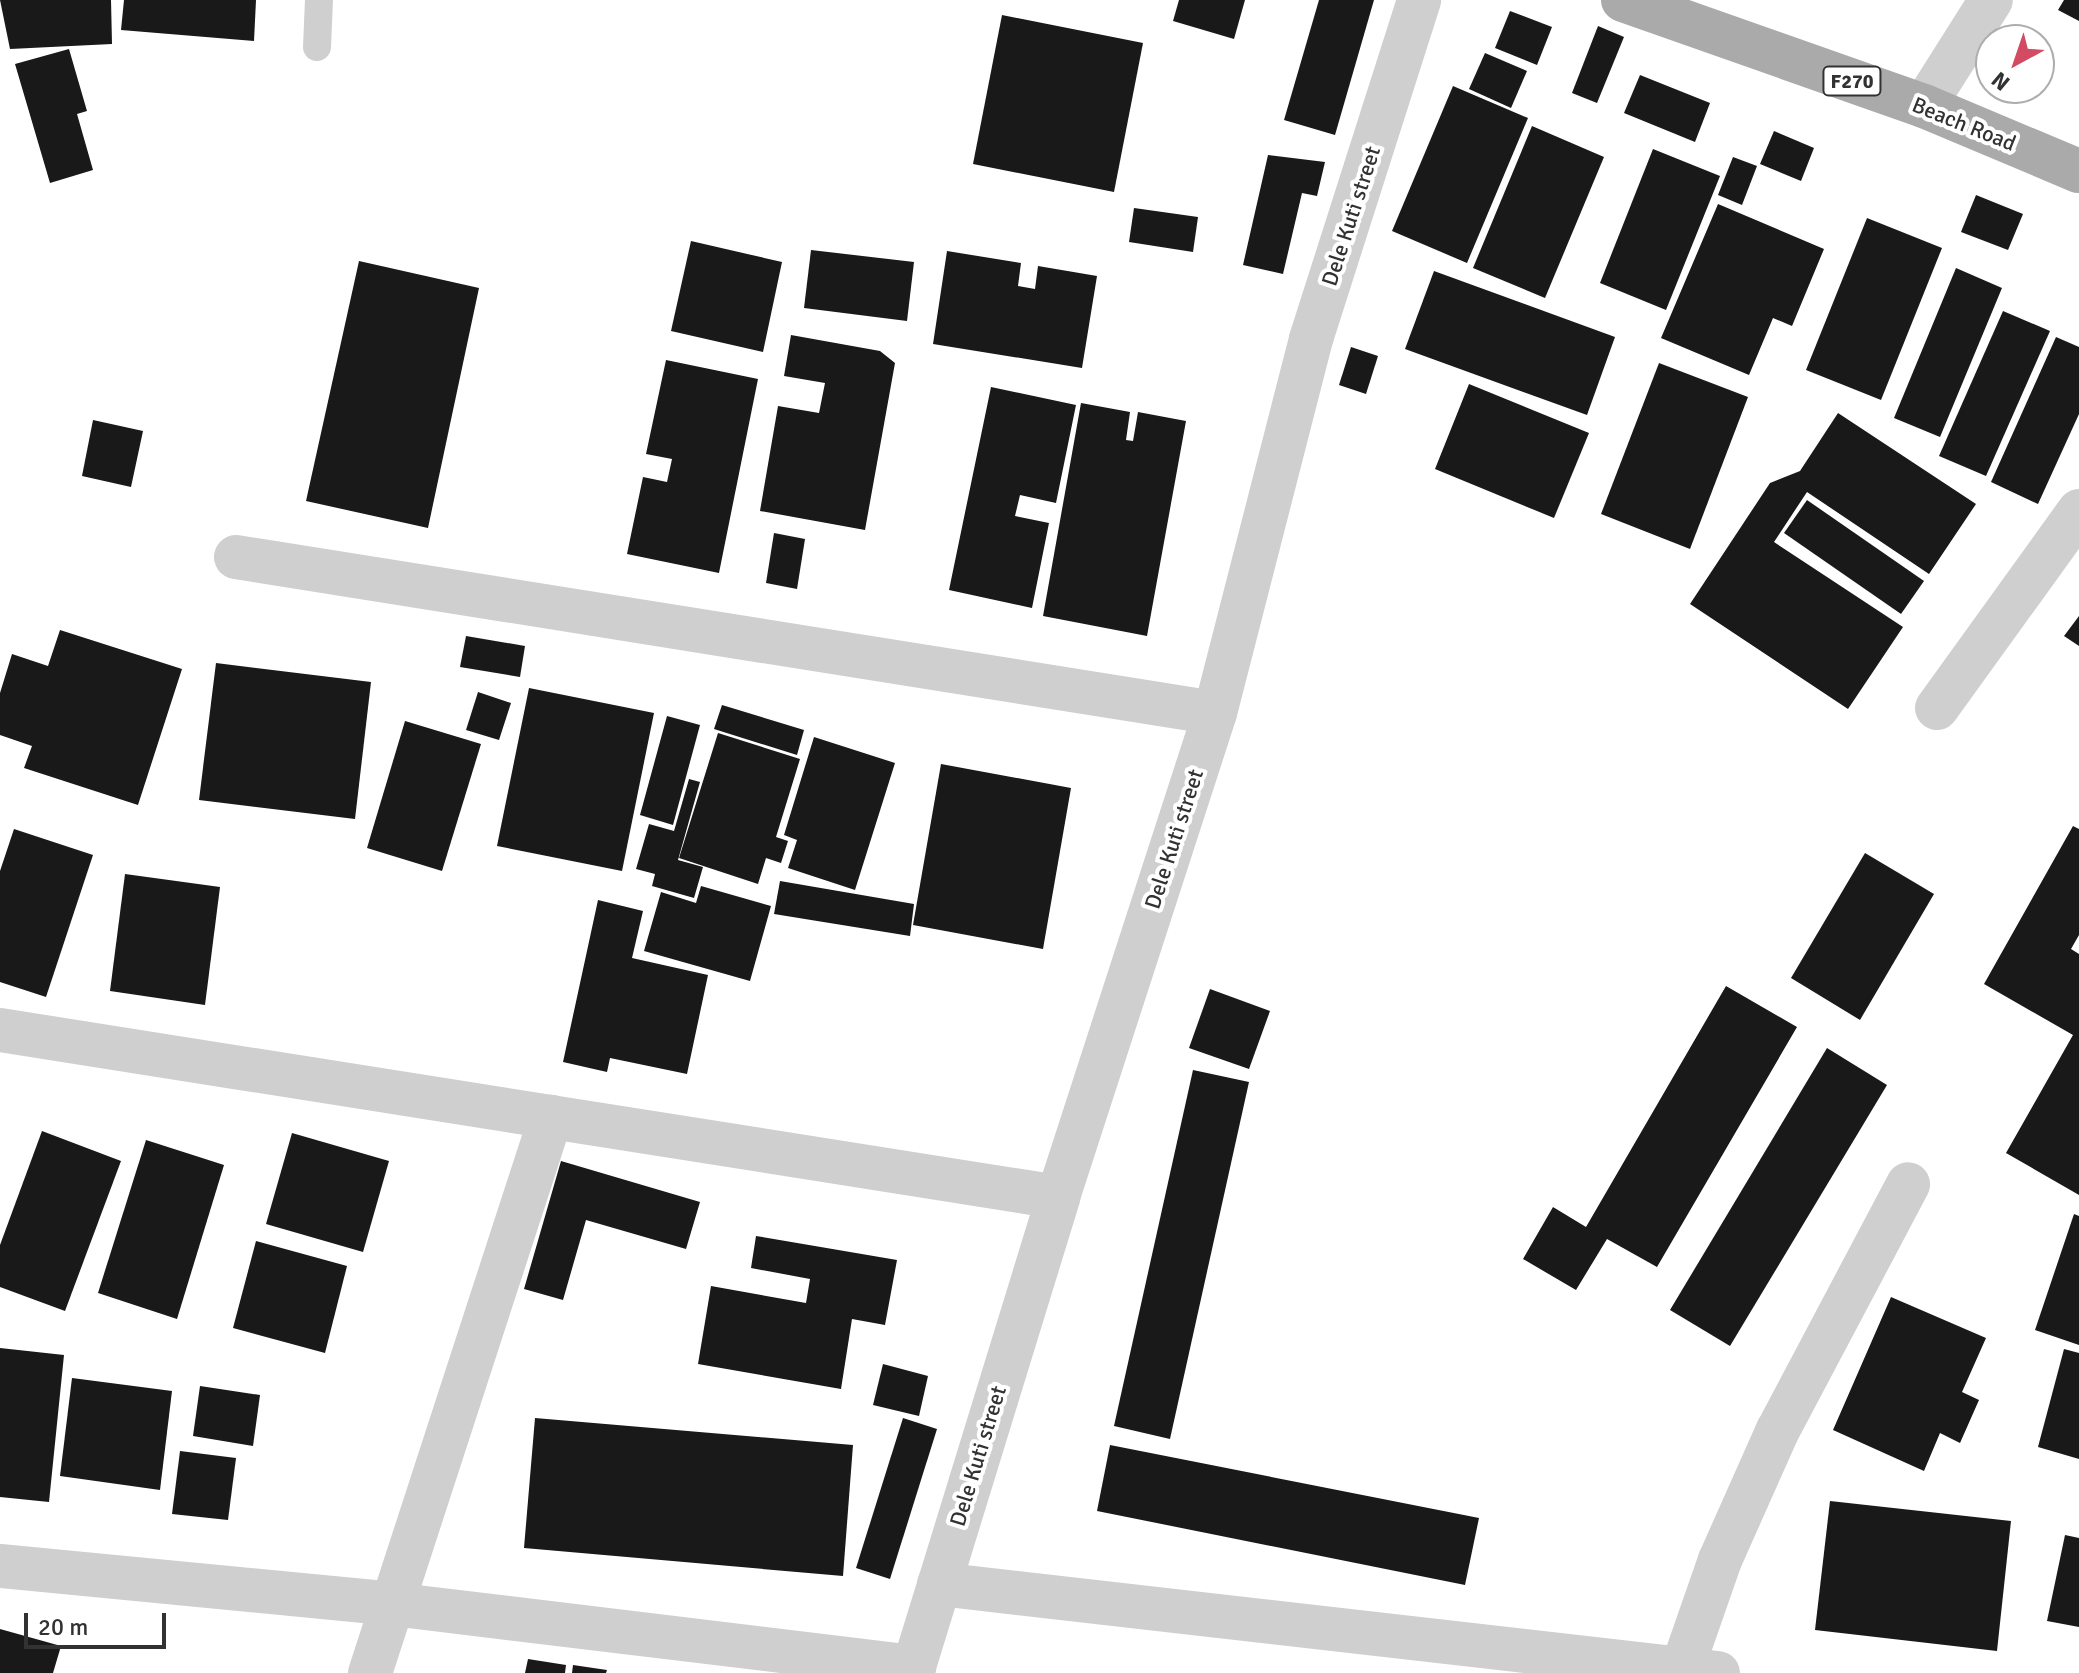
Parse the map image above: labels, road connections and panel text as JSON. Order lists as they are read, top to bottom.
{
  "streets": {
    "main road": ["F270", "Beach Road"],
    "street": ["Dele Kuti street"]
  },
  "scale_bar": "20 m",
  "north": "bottom left"
}
